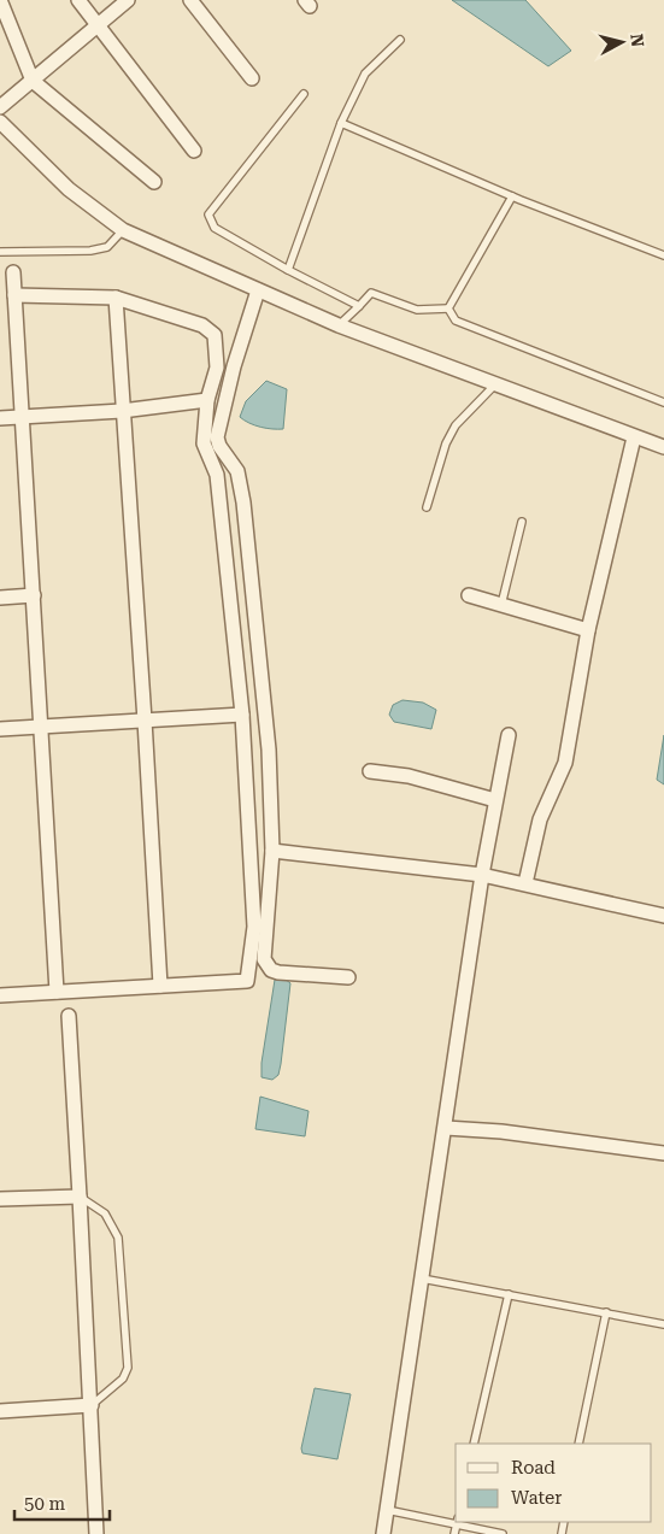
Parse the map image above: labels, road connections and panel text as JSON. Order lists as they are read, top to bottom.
{
  "legend": ["Road", "Water"],
  "scale_bar": "50 m",
  "north": "right"
}
